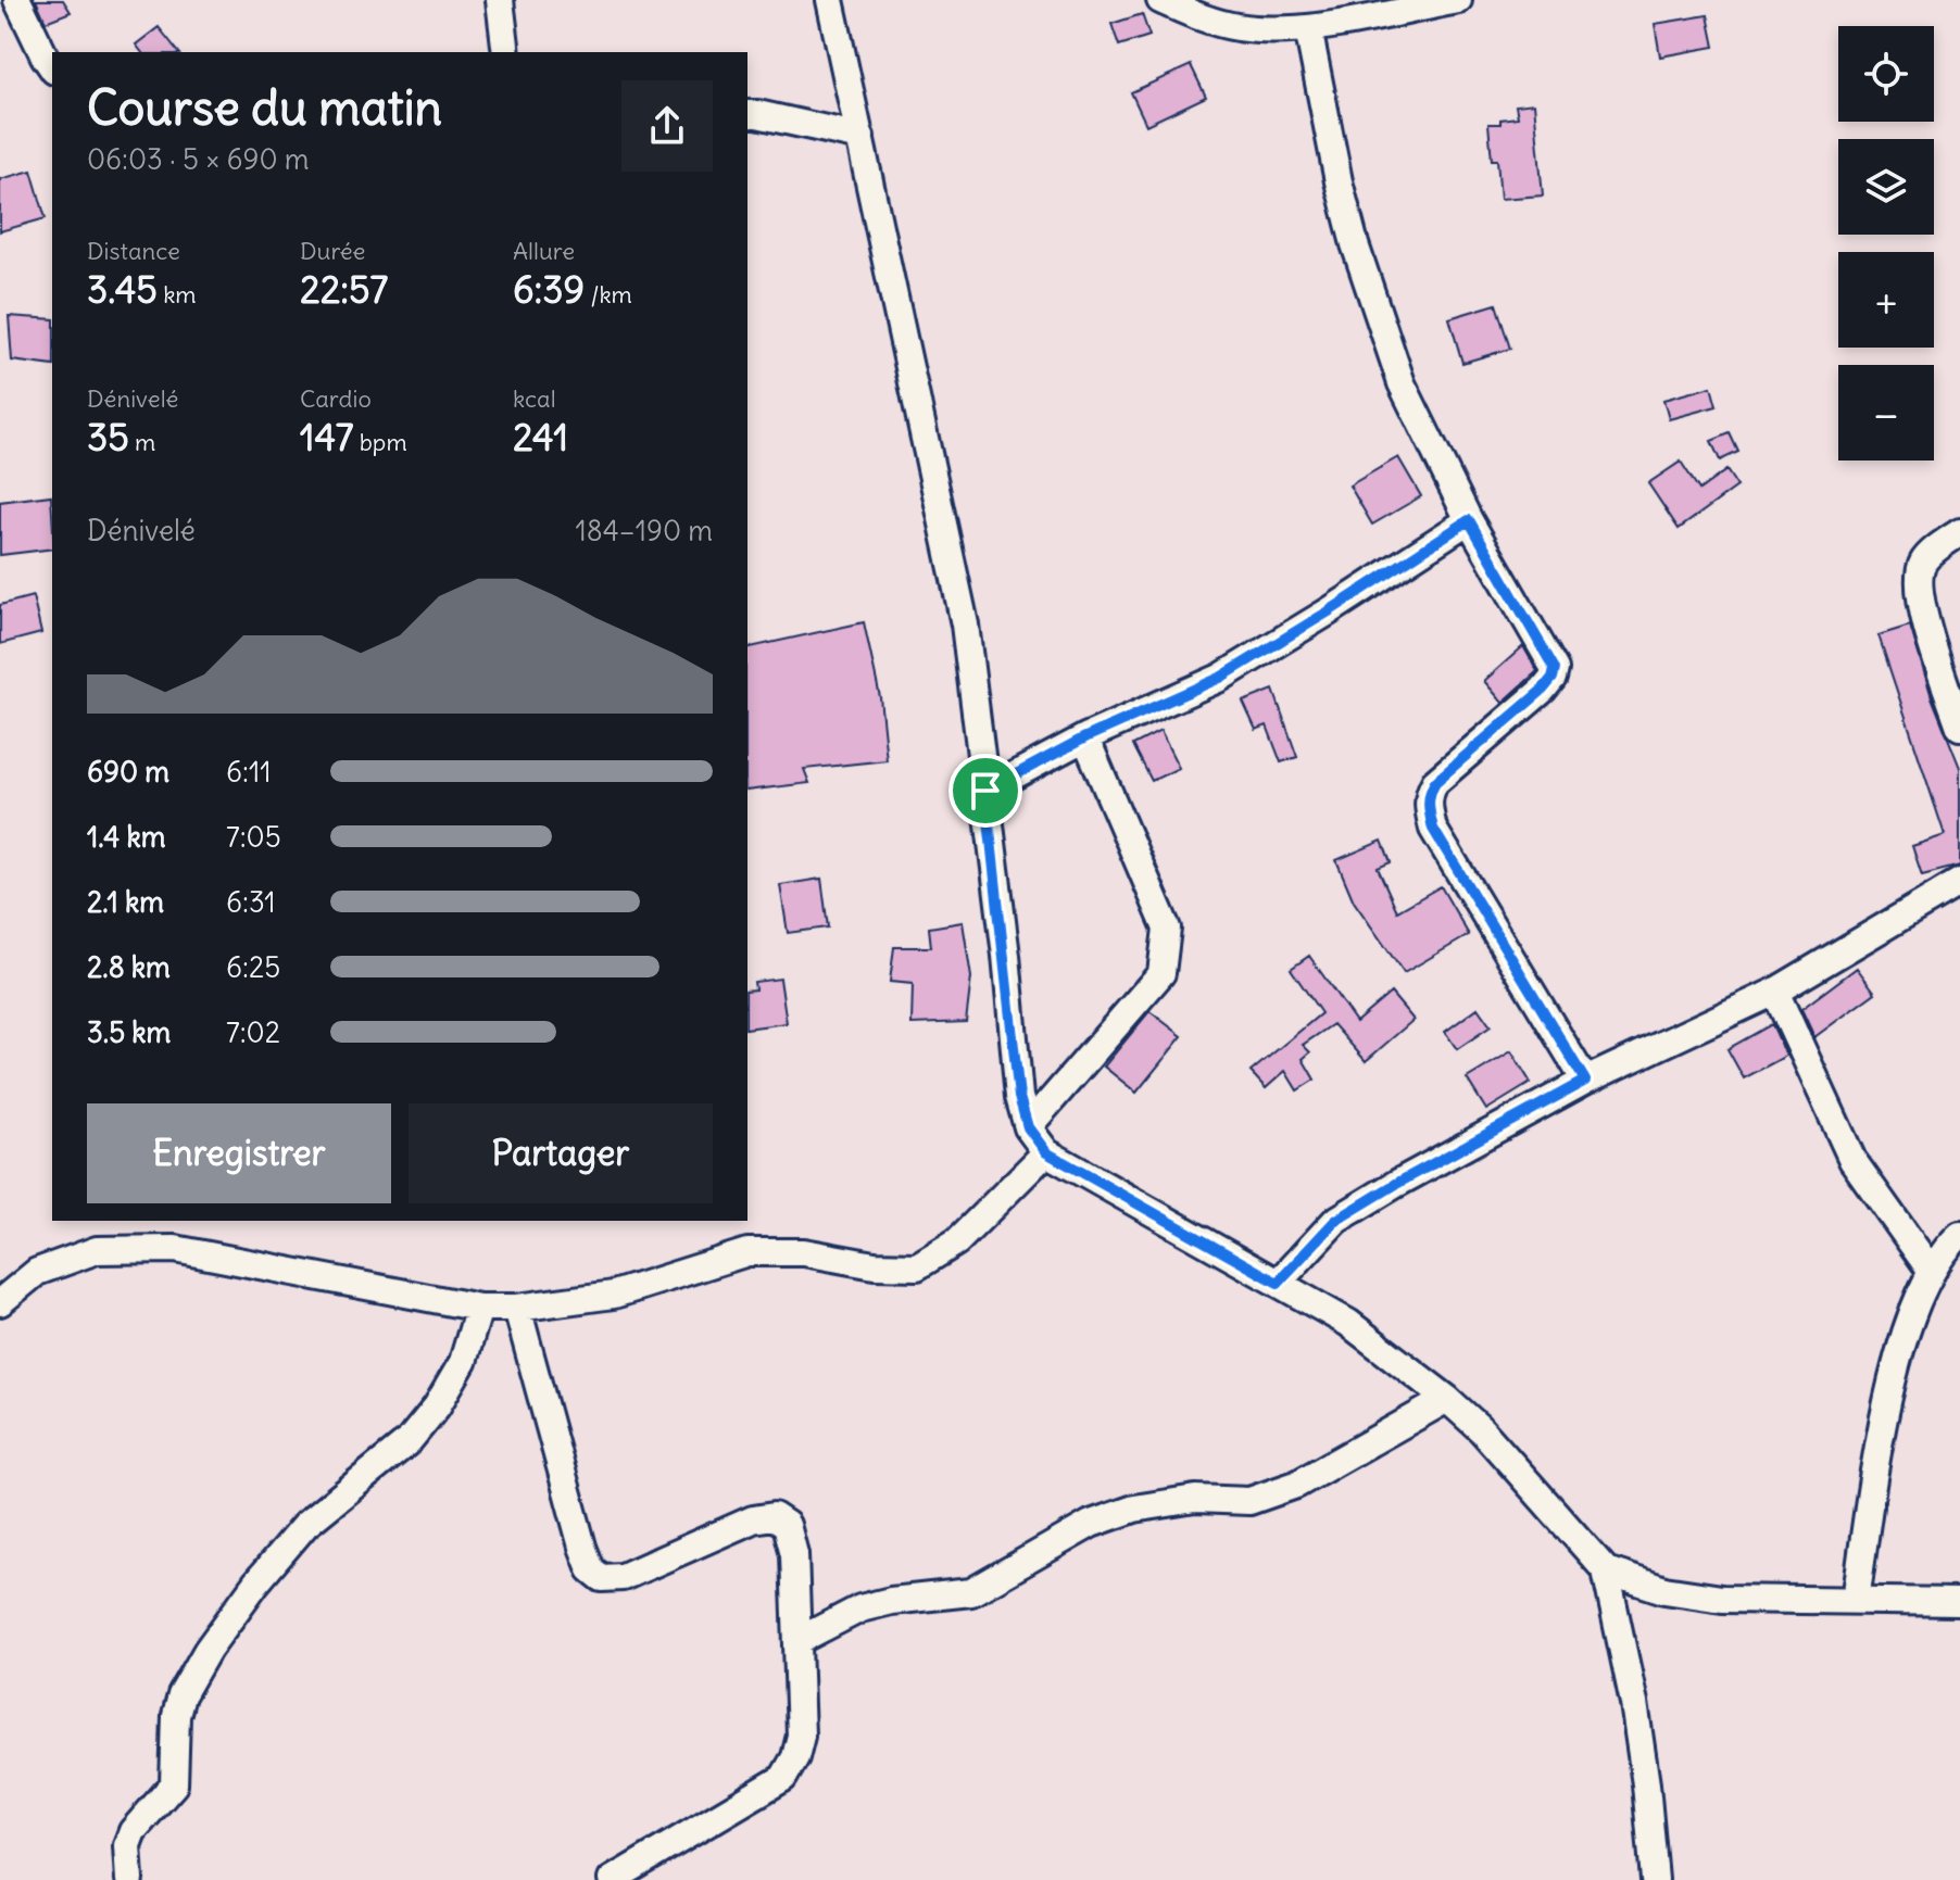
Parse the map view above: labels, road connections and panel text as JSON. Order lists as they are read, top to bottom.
{
  "page": {
    "map_buttons": ["+", "−"],
    "heading": ["Course du matin", "06:03 · 5 × 690 m"],
    "stats": [
      ["Distance", "3.45 km"],
      ["Durée", "22:57"],
      ["Allure", "6:39 /km"],
      ["Dénivelé", "35 m"],
      ["Cardio", "147 bpm"],
      ["kcal", "241"]
    ],
    "chart": ["Dénivelé", "184–190 m"],
    "list": [
      {
        "name": "690 m",
        "note": "6:11"
      },
      {
        "name": "1.4 km",
        "note": "7:05"
      },
      {
        "name": "2.1 km",
        "note": "6:31"
      },
      {
        "name": "2.8 km",
        "note": "6:25"
      },
      {
        "name": "3.5 km",
        "note": "7:02"
      }
    ],
    "buttons": ["Enregistrer", "Partager"]
  }
}
